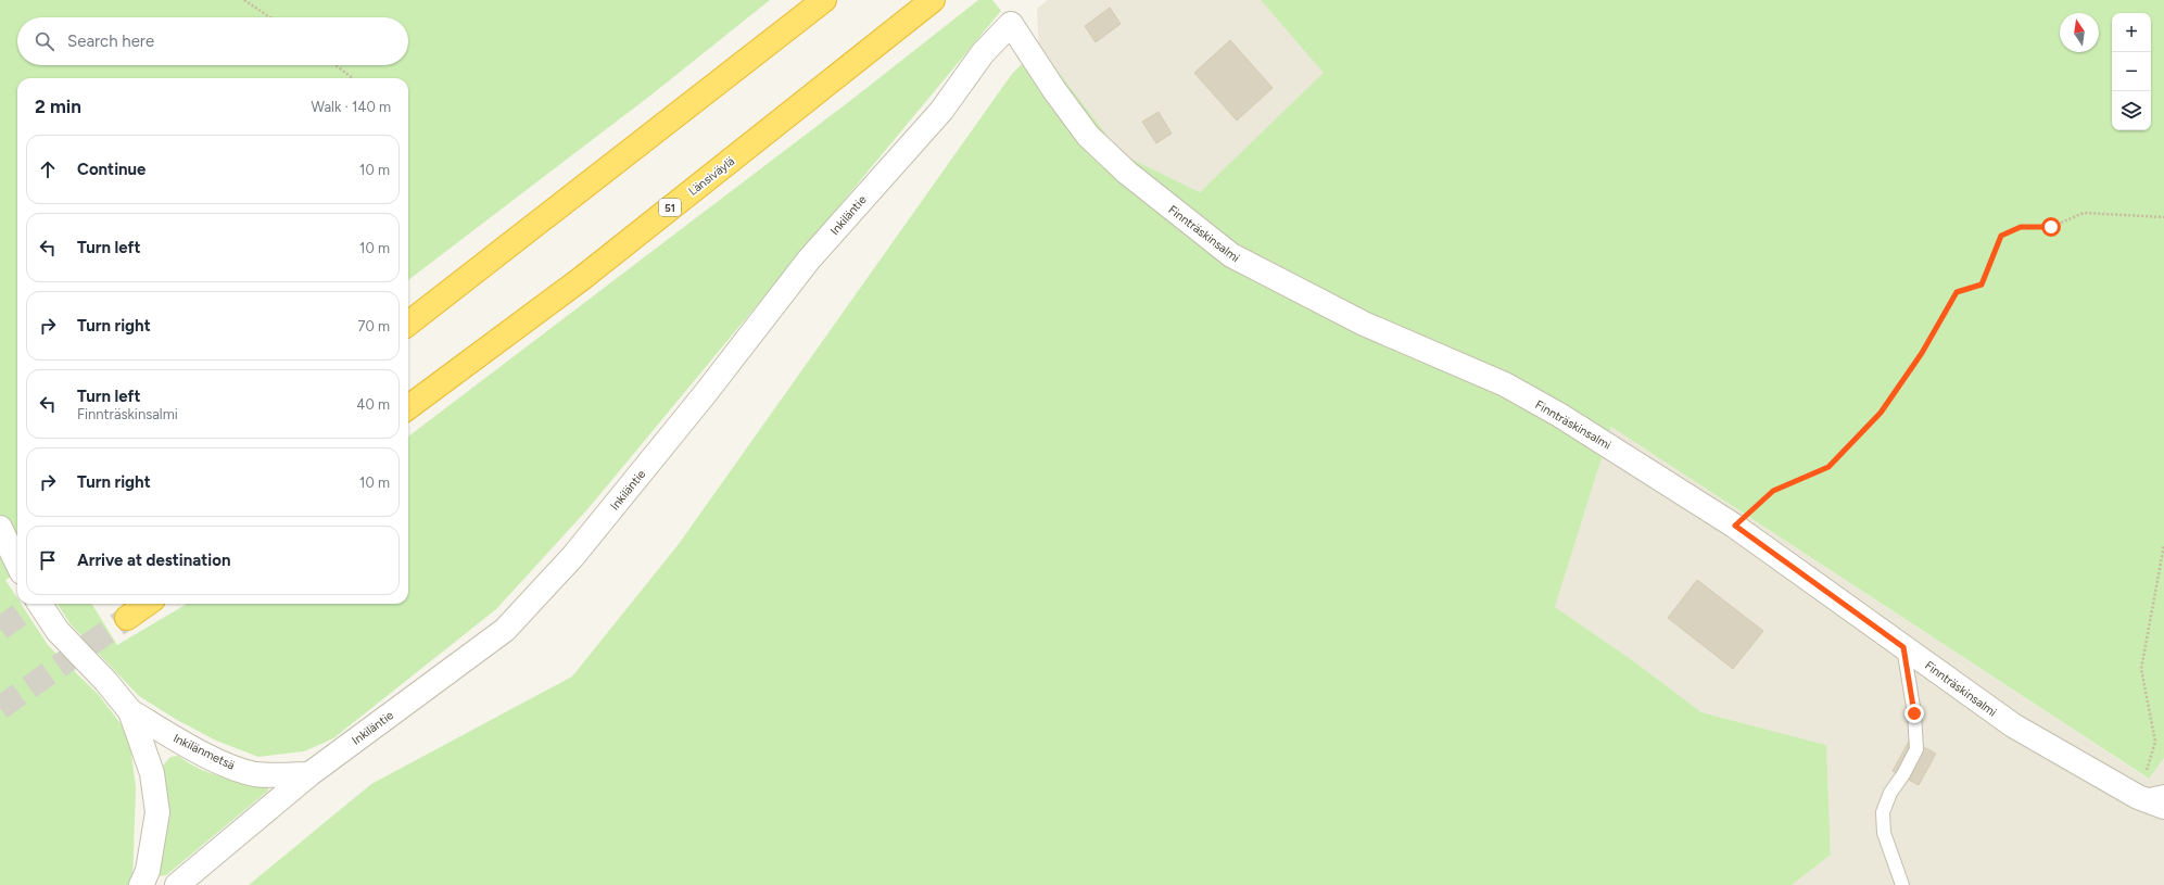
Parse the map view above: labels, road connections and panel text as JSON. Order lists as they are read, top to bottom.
{
  "streets": {
    "highway": ["Länsiväylä", "51"],
    "street": ["Inkiläntie", "Finnträskinsalmi", "Inkilänmetsä"]
  },
  "crossings": [
    ["Inkiläntie", "Finnträskinsalmi"],
    ["Inkiläntie", "Inkilänmetsä"]
  ],
  "north": "top",
  "page": {
    "map_buttons": ["+", "−"],
    "search": "Search here",
    "heading": ["2 min", "Walk · 140 m"],
    "list": [
      ["Continue", "10 m"],
      ["Turn left", "10 m"],
      ["Turn right", "70 m"],
      ["Turn left", "Finnträskinsalmi", "40 m"],
      ["Turn right", "10 m"],
      "Arrive at destination"
    ]
  }
}
